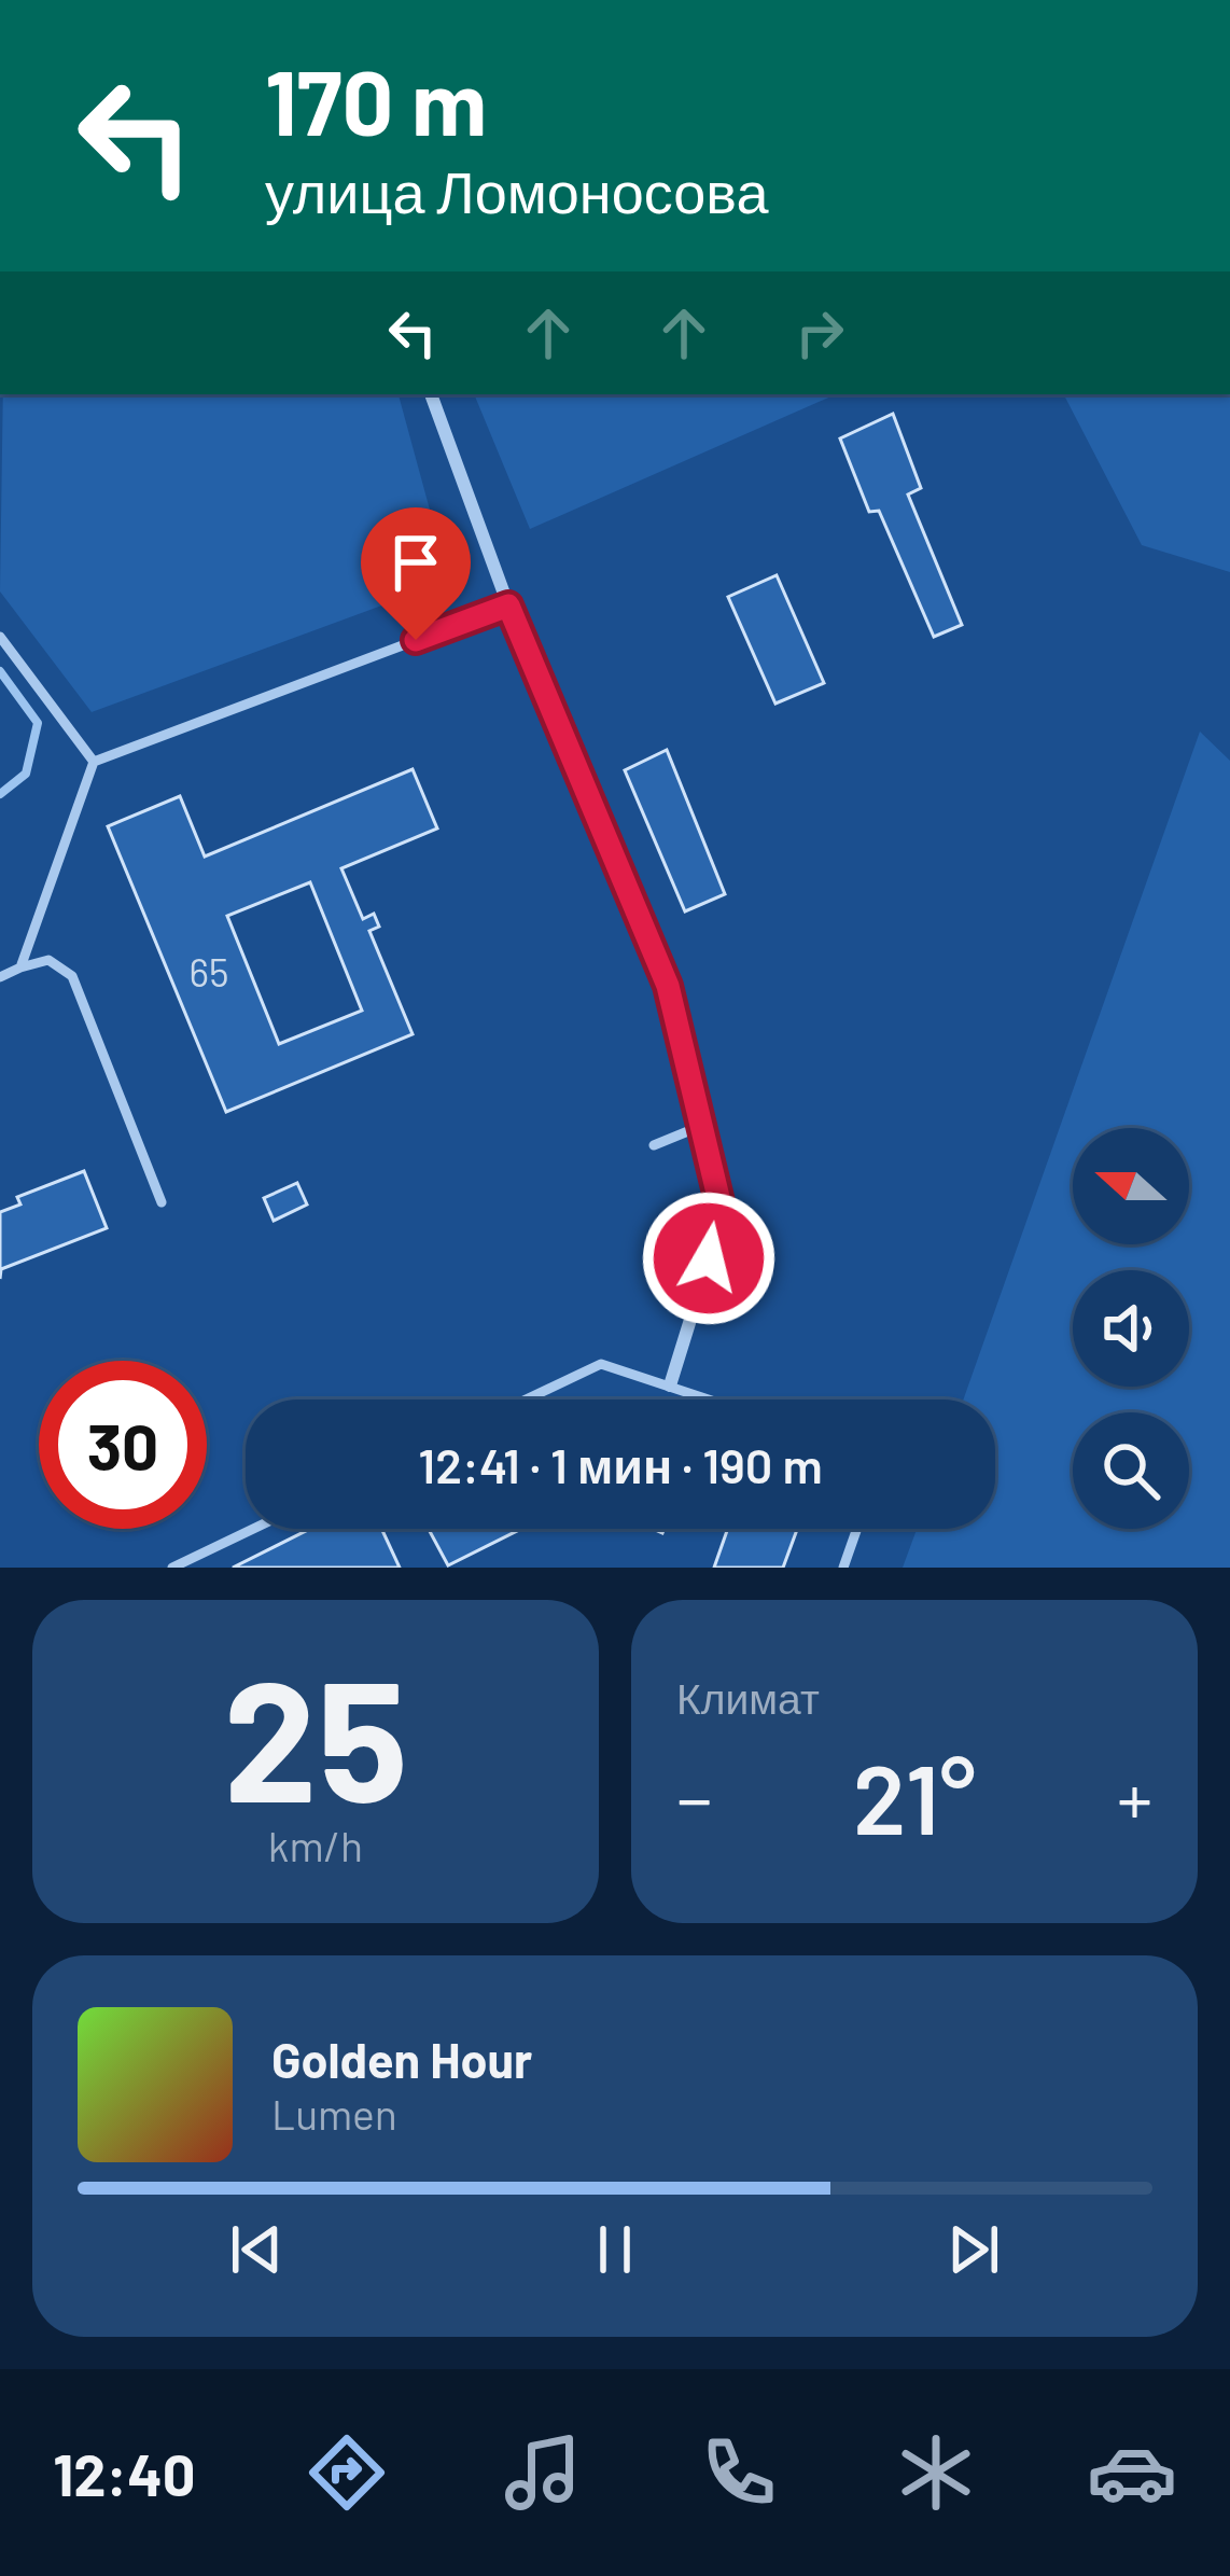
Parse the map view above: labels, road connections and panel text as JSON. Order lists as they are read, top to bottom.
{
  "house_numbers": ["65"],
  "north": "left",
  "page": {
    "turn": ["170 m", "улица Ломоносова"],
    "limit": "30",
    "trip": "12:41 · 1 мин · 190 m",
    "tile": [
      ["25", "km/h"],
      "Климат"
    ],
    "heat": ["−", "21°", "+"],
    "song": ["Golden Hour", "Lumen"],
    "tabs": "12:40"
  }
}
